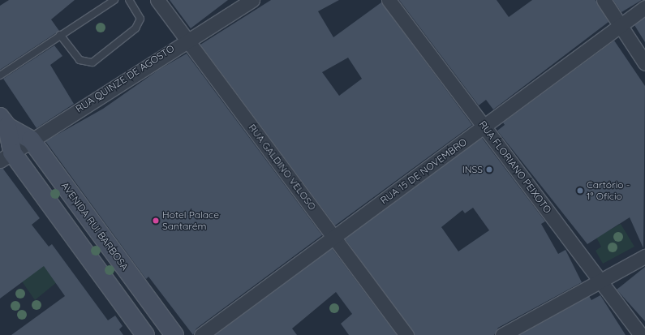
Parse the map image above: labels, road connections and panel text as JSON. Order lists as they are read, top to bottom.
{
  "streets": {
    "main road": ["AVENIDA RUI BARBOSA"],
    "street": [
      "RUA QUINZE DE AGOSTO",
      "RUA GALDINO VELOSO",
      "RUA FLORIANO PEIXOTO",
      "RUA 15 DE NOVEMBRO"
    ]
  },
  "crossings": [
    ["RUA QUINZE DE AGOSTO", "RUA GALDINO VELOSO"],
    ["RUA QUINZE DE AGOSTO", "AVENIDA RUI BARBOSA"],
    ["RUA GALDINO VELOSO", "RUA 15 DE NOVEMBRO"],
    ["RUA FLORIANO PEIXOTO", "RUA 15 DE NOVEMBRO"]
  ],
  "places": ["INSS", "Cartório - 1° Ofício", "Hotel Palace Santarém"]
}
